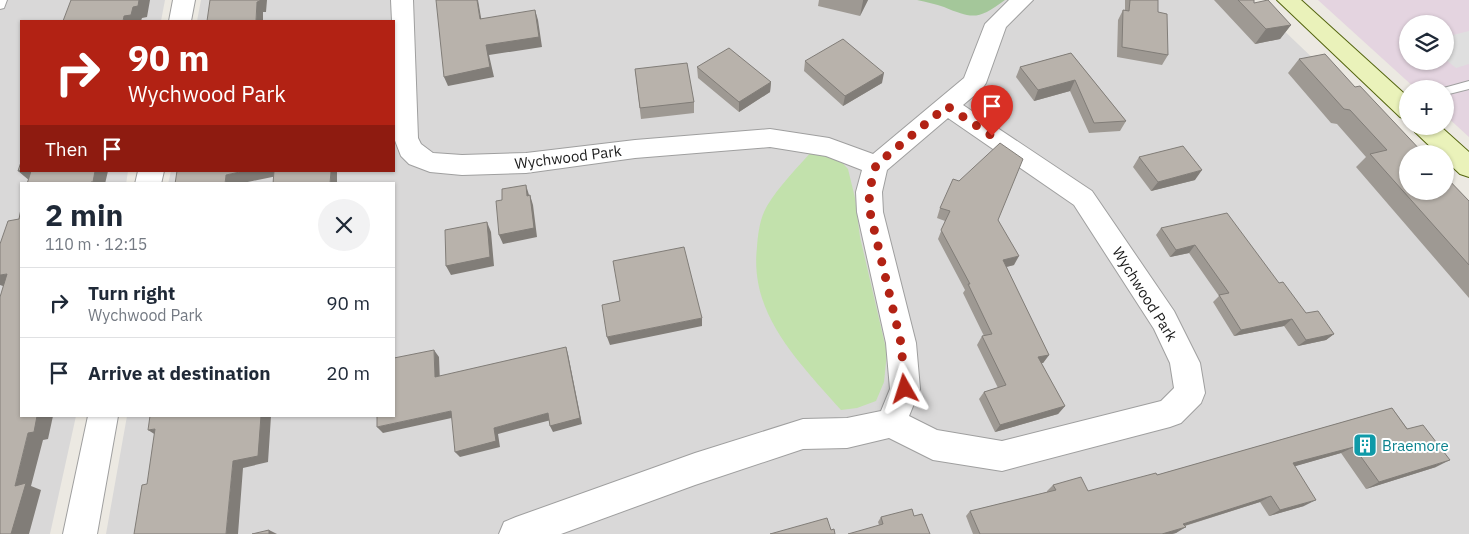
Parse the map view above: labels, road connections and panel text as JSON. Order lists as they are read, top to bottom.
{
  "streets": {
    "street": ["Wychwood Park"]
  },
  "places": {
    "building": ["Braemore"]
  },
  "page": {
    "map_buttons": ["+", "−"],
    "turn": ["90 m", "Wychwood Park"],
    "then": "Then",
    "heading": ["2 min", "110 m · 12:15"],
    "list": [
      {
        "name": "Turn right",
        "note": "Wychwood Park",
        "value": "90 m"
      },
      {
        "name": "Arrive at destination",
        "value": "20 m"
      }
    ]
  }
}
